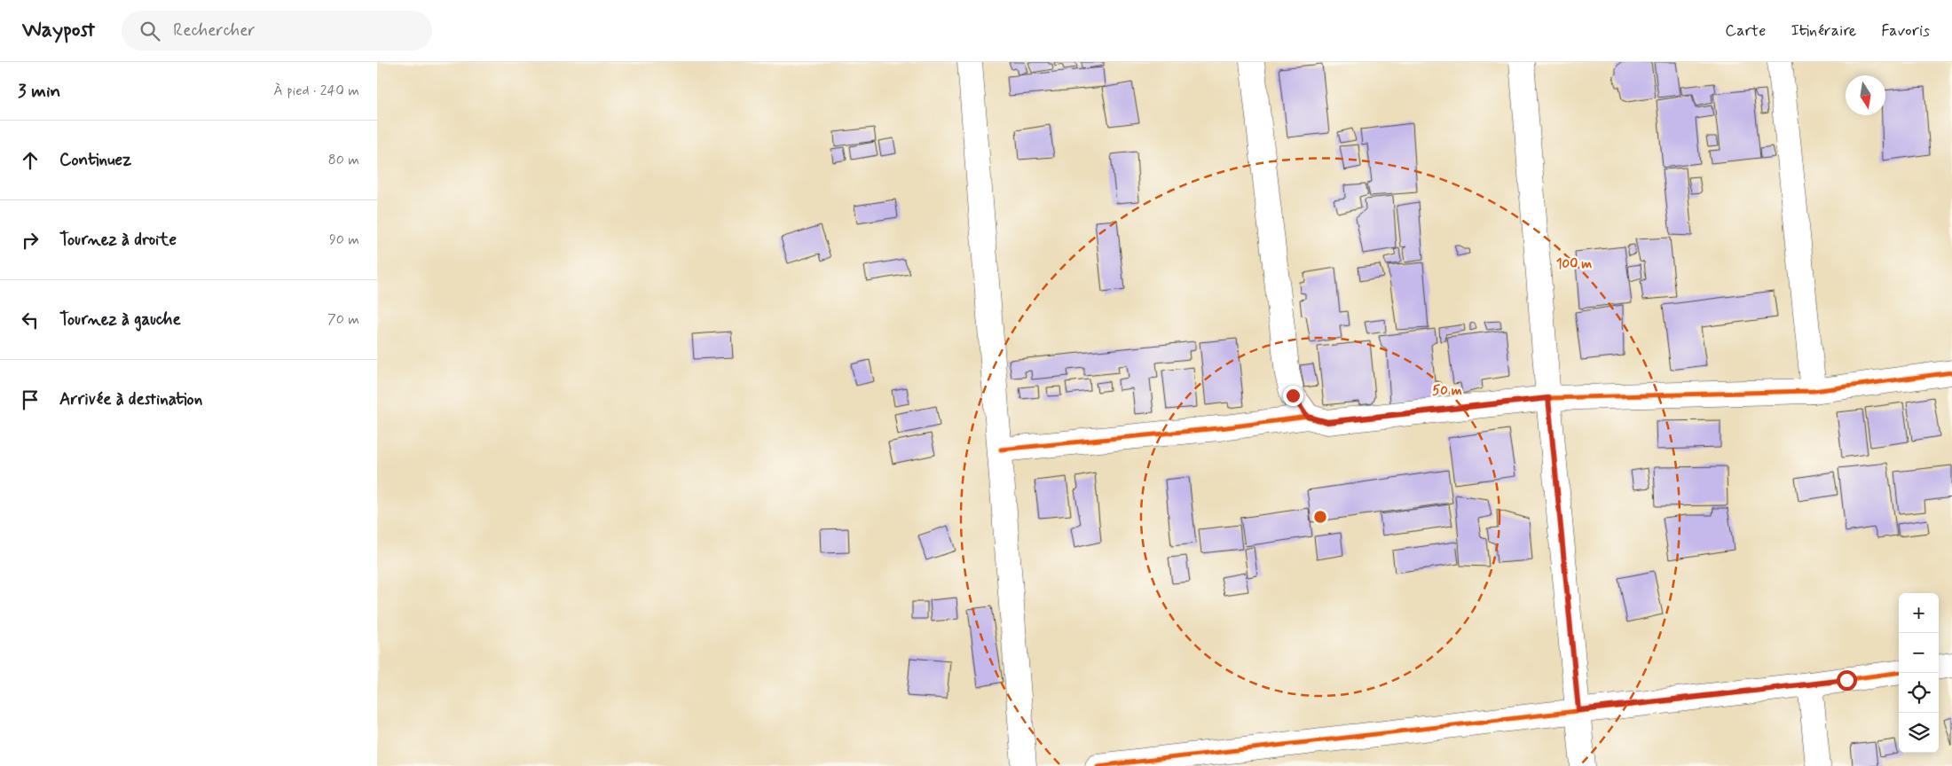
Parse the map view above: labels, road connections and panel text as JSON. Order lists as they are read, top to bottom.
{
  "north": "bottom",
  "page": {
    "header": "Waypost",
    "search": "Rechercher",
    "nav": ["Carte", "Itinéraire", "Favoris"],
    "heading": ["3 min", "À pied · 240 m"],
    "list": [
      ["Continuez", "80 m"],
      ["Tournez à droite", "90 m"],
      ["Tournez à gauche", "70 m"],
      "Arrivée à destination"
    ],
    "map_buttons": ["+", "−"]
  },
  "rings": ["100 m", "50 m"]
}
